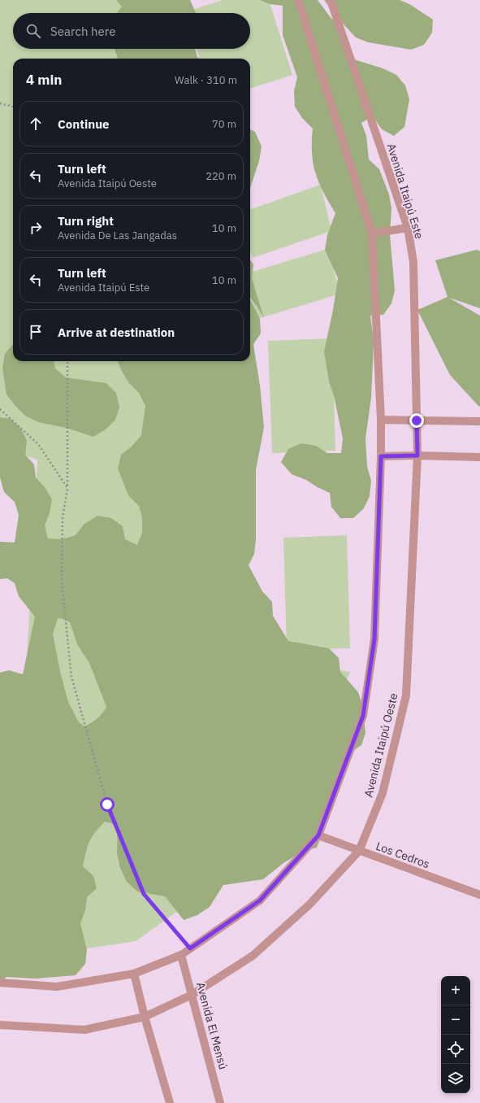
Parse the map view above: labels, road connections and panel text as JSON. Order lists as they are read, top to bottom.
{
  "streets": {
    "street": [
      "Avenida Itaipú Este",
      "Avenida Itaipú Oeste",
      "Los Cedros",
      "Avenida El Mensú"
    ]
  },
  "crossings": [
    ["Avenida Itaipú Este", "Avenida Itaipú Oeste"],
    ["Avenida Itaipú Oeste", "Los Cedros"],
    ["Avenida Itaipú Oeste", "Avenida El Mensú"]
  ],
  "page": {
    "search": "Search here",
    "heading": ["4 min", "Walk · 310 m"],
    "list": [
      ["Continue", "70 m"],
      ["Turn left", "Avenida Itaipú Oeste", "220 m"],
      ["Turn right", "Avenida De Las Jangadas", "10 m"],
      ["Turn left", "Avenida Itaipú Este", "10 m"],
      "Arrive at destination"
    ],
    "map_buttons": ["+", "−"]
  }
}
